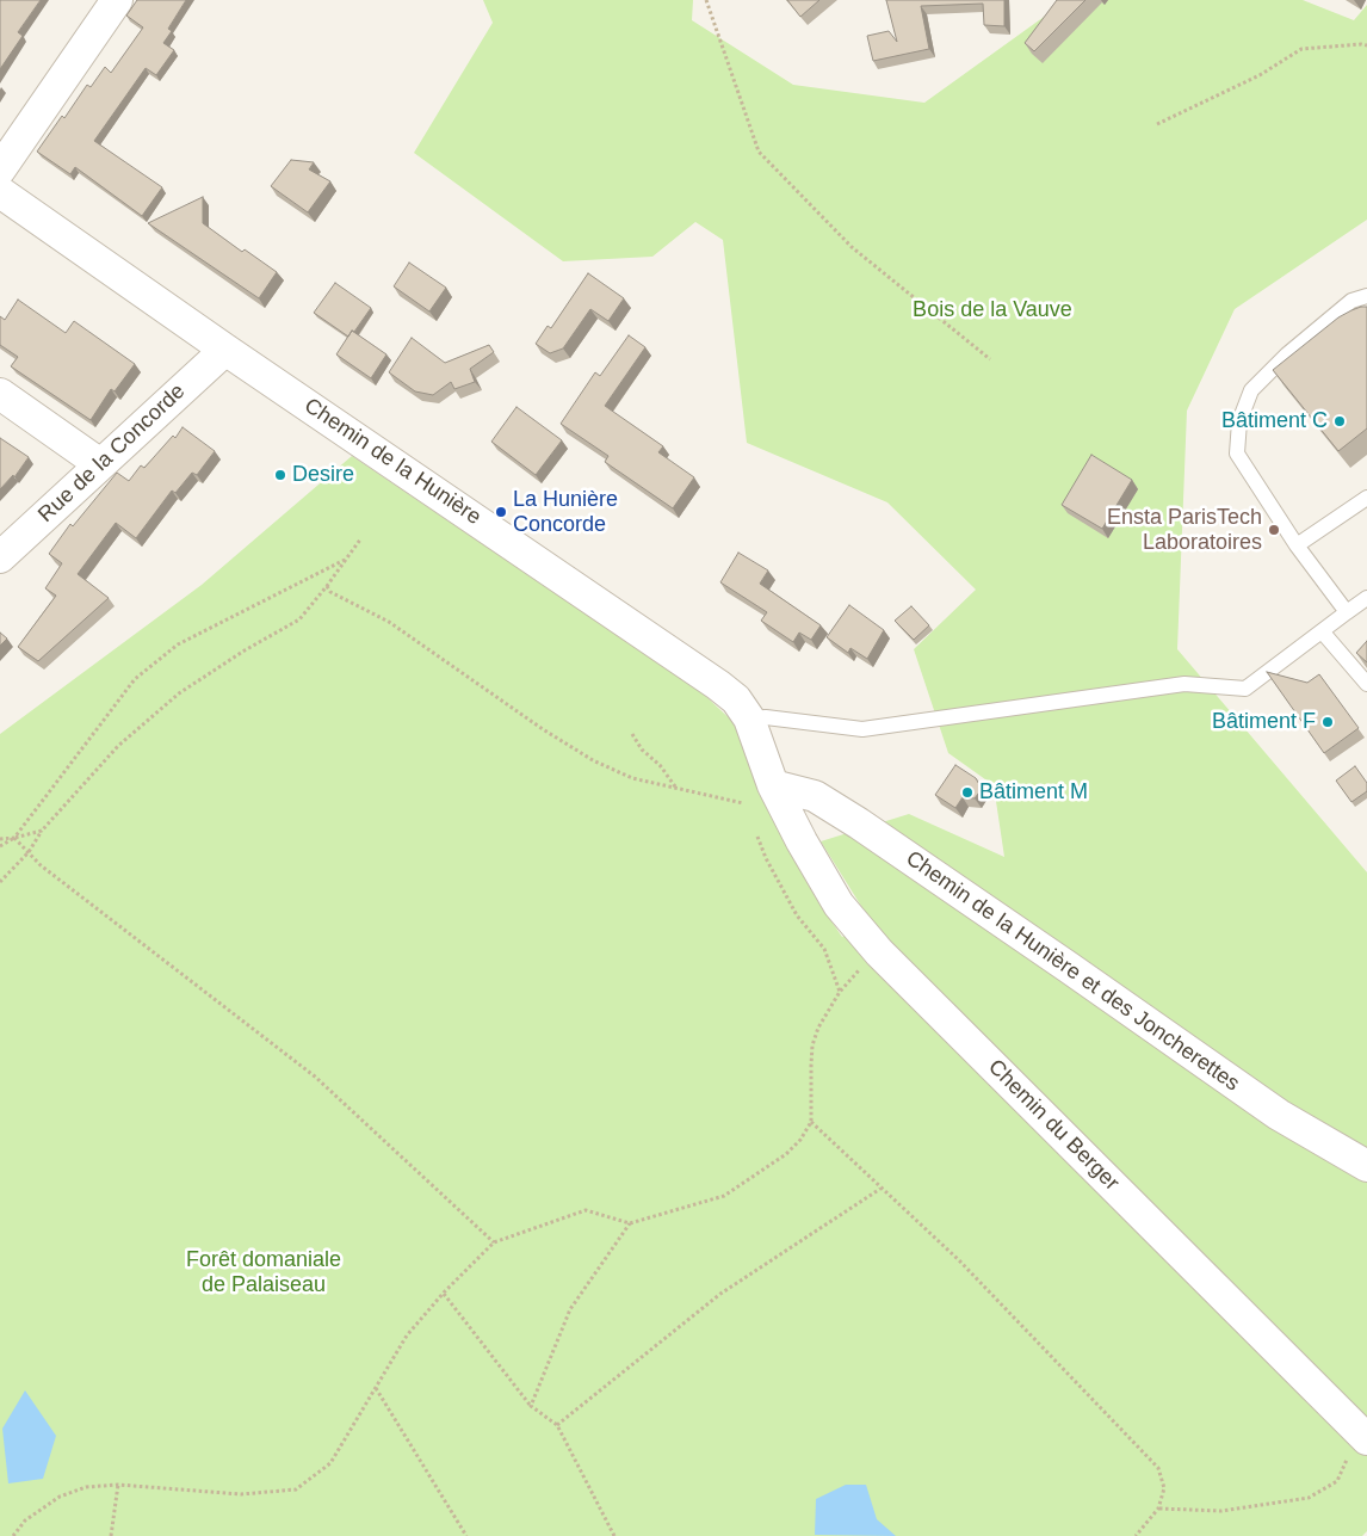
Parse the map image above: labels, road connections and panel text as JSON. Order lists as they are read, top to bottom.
{
  "streets": {
    "street": [
      "Rue de la Concorde",
      "Chemin de la Hunière",
      "Chemin de la Hunière et des Joncherettes",
      "Chemin du Berger"
    ]
  },
  "crossings": [
    ["Rue de la Concorde", "Chemin de la Hunière"],
    ["Chemin de la Hunière", "Chemin de la Hunière et des Joncherettes"],
    ["Chemin de la Hunière", "Chemin du Berger"],
    ["Chemin de la Hunière et des Joncherettes", "Chemin du Berger"]
  ],
  "parks": ["Bois de la Vauve", "Forêt domaniale de Palaiseau"],
  "places": [
    "Bâtiment C",
    "Desire",
    "La Hunière Concorde",
    "Ensta ParisTech Laboratoires",
    "Bâtiment F",
    "Bâtiment M"
  ]
}
